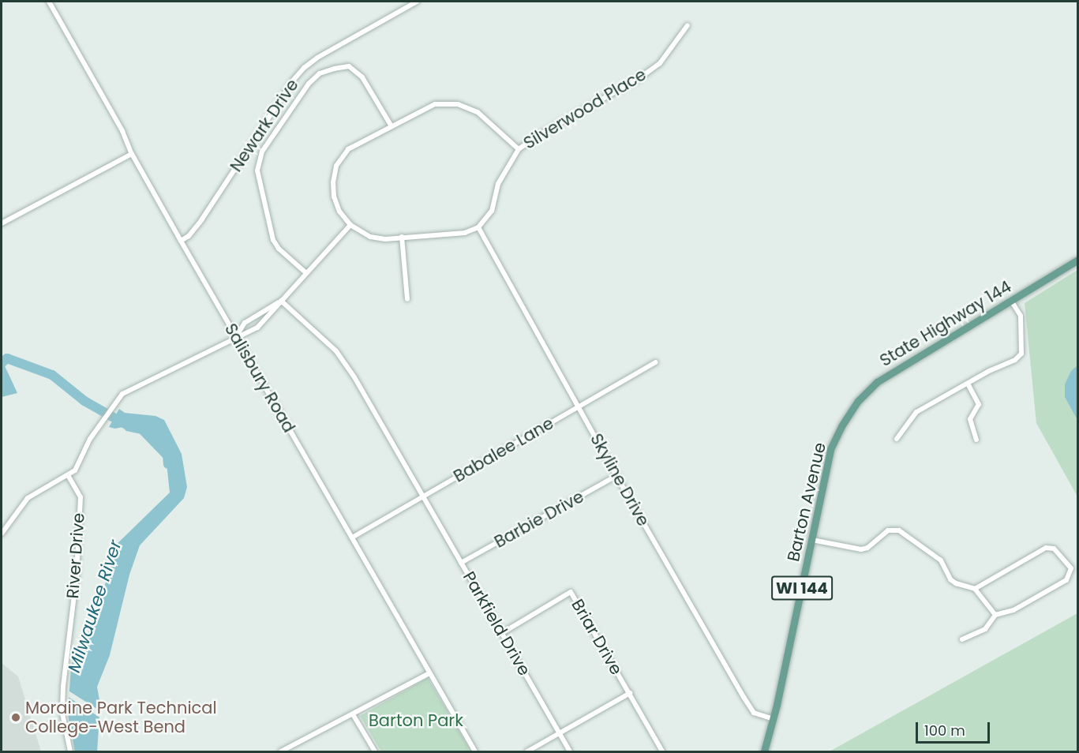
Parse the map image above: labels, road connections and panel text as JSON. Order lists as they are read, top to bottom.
{
  "streets": {
    "main road": ["State Highway 144", "Barton Avenue", "WI 144"],
    "street": [
      "Silverwood Place",
      "Newark Drive",
      "Salisbury Road",
      "Babalee Lane",
      "Skyline Drive",
      "Barbie Drive",
      "River Drive",
      "Parkfield Drive",
      "Briar Drive"
    ]
  },
  "crossings": [
    ["Silverwood Place", "Skyline Drive"],
    ["Newark Drive", "Salisbury Road"],
    ["State Highway 144", "Barton Avenue"],
    ["Salisbury Road", "Babalee Lane"],
    ["Babalee Lane", "Skyline Drive"],
    ["Babalee Lane", "Parkfield Drive"],
    ["Skyline Drive", "Barton Avenue"],
    ["Skyline Drive", "Barbie Drive"],
    ["Barbie Drive", "Parkfield Drive"],
    ["Parkfield Drive", "Briar Drive"]
  ],
  "water": ["Milwaukee River"],
  "parks": ["Barton Park"],
  "places": ["Moraine Park Technical College-West Bend"],
  "scale_bar": "100 m"
}
